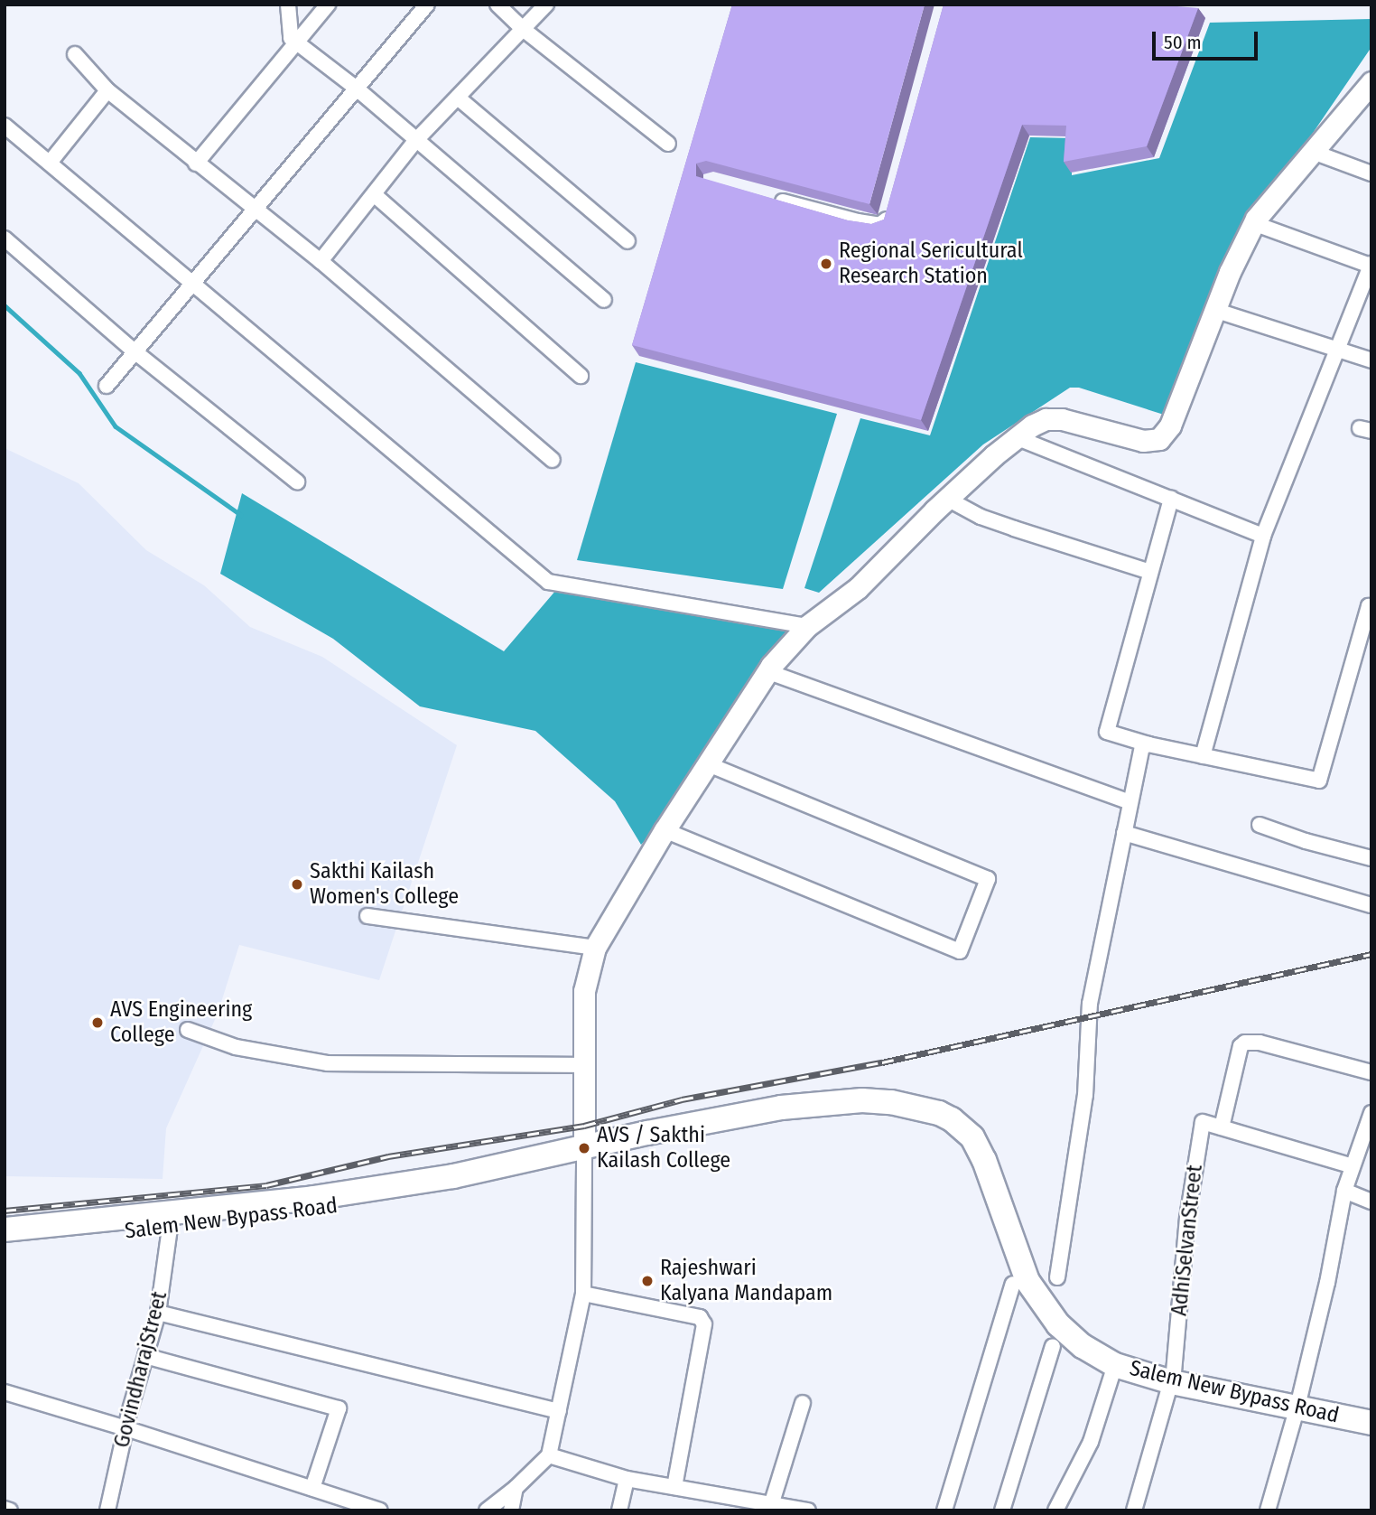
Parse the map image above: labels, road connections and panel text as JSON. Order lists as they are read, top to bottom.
{
  "streets": {
    "main road": ["Salem New Bypass Road"],
    "street": ["AdhiSelvanStreet", "GovindharajStreet"]
  },
  "crossings": [
    ["Salem New Bypass Road", "AdhiSelvanStreet"],
    ["Salem New Bypass Road", "GovindharajStreet"]
  ],
  "places": [
    "Regional Sericultural Research Station",
    "Sakthi Kailash Women's College",
    "AVS Engineering College",
    "AVS / Sakthi Kailash College",
    "Rajeshwari Kalyana Mandapam"
  ],
  "scale_bar": "50 m"
}
